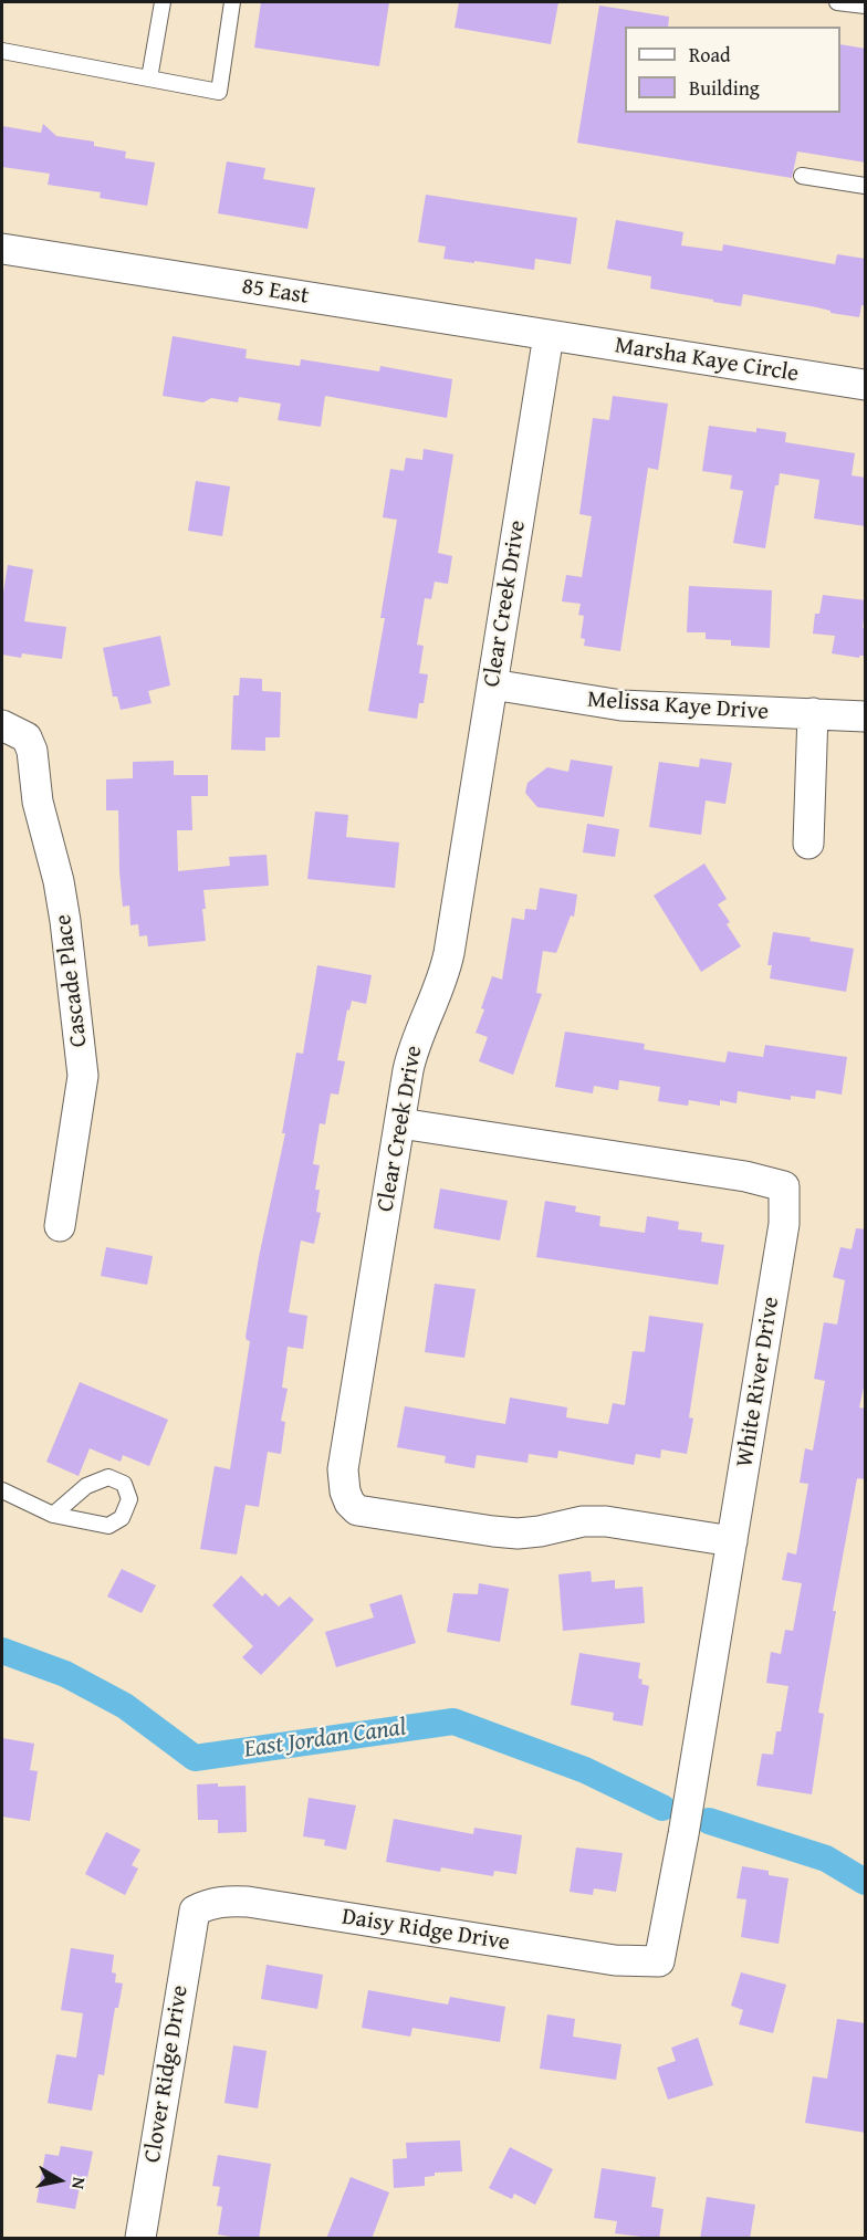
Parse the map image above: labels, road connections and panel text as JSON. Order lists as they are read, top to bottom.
{
  "streets": {
    "street": [
      "85 East",
      "Marsha Kaye Circle",
      "Clear Creek Drive",
      "Melissa Kaye Drive",
      "Cascade Place",
      "White River Drive",
      "Daisy Ridge Drive",
      "Clover Ridge Drive"
    ]
  },
  "crossings": [
    ["85 East", "Marsha Kaye Circle"],
    ["85 East", "Clear Creek Drive"],
    ["Marsha Kaye Circle", "Clear Creek Drive"],
    ["Clear Creek Drive", "Melissa Kaye Drive"],
    ["Clear Creek Drive", "White River Drive"],
    ["White River Drive", "Daisy Ridge Drive"],
    ["Daisy Ridge Drive", "Clover Ridge Drive"]
  ],
  "water": ["East Jordan Canal"],
  "legend": ["Road", "Building"],
  "north": "right"
}
